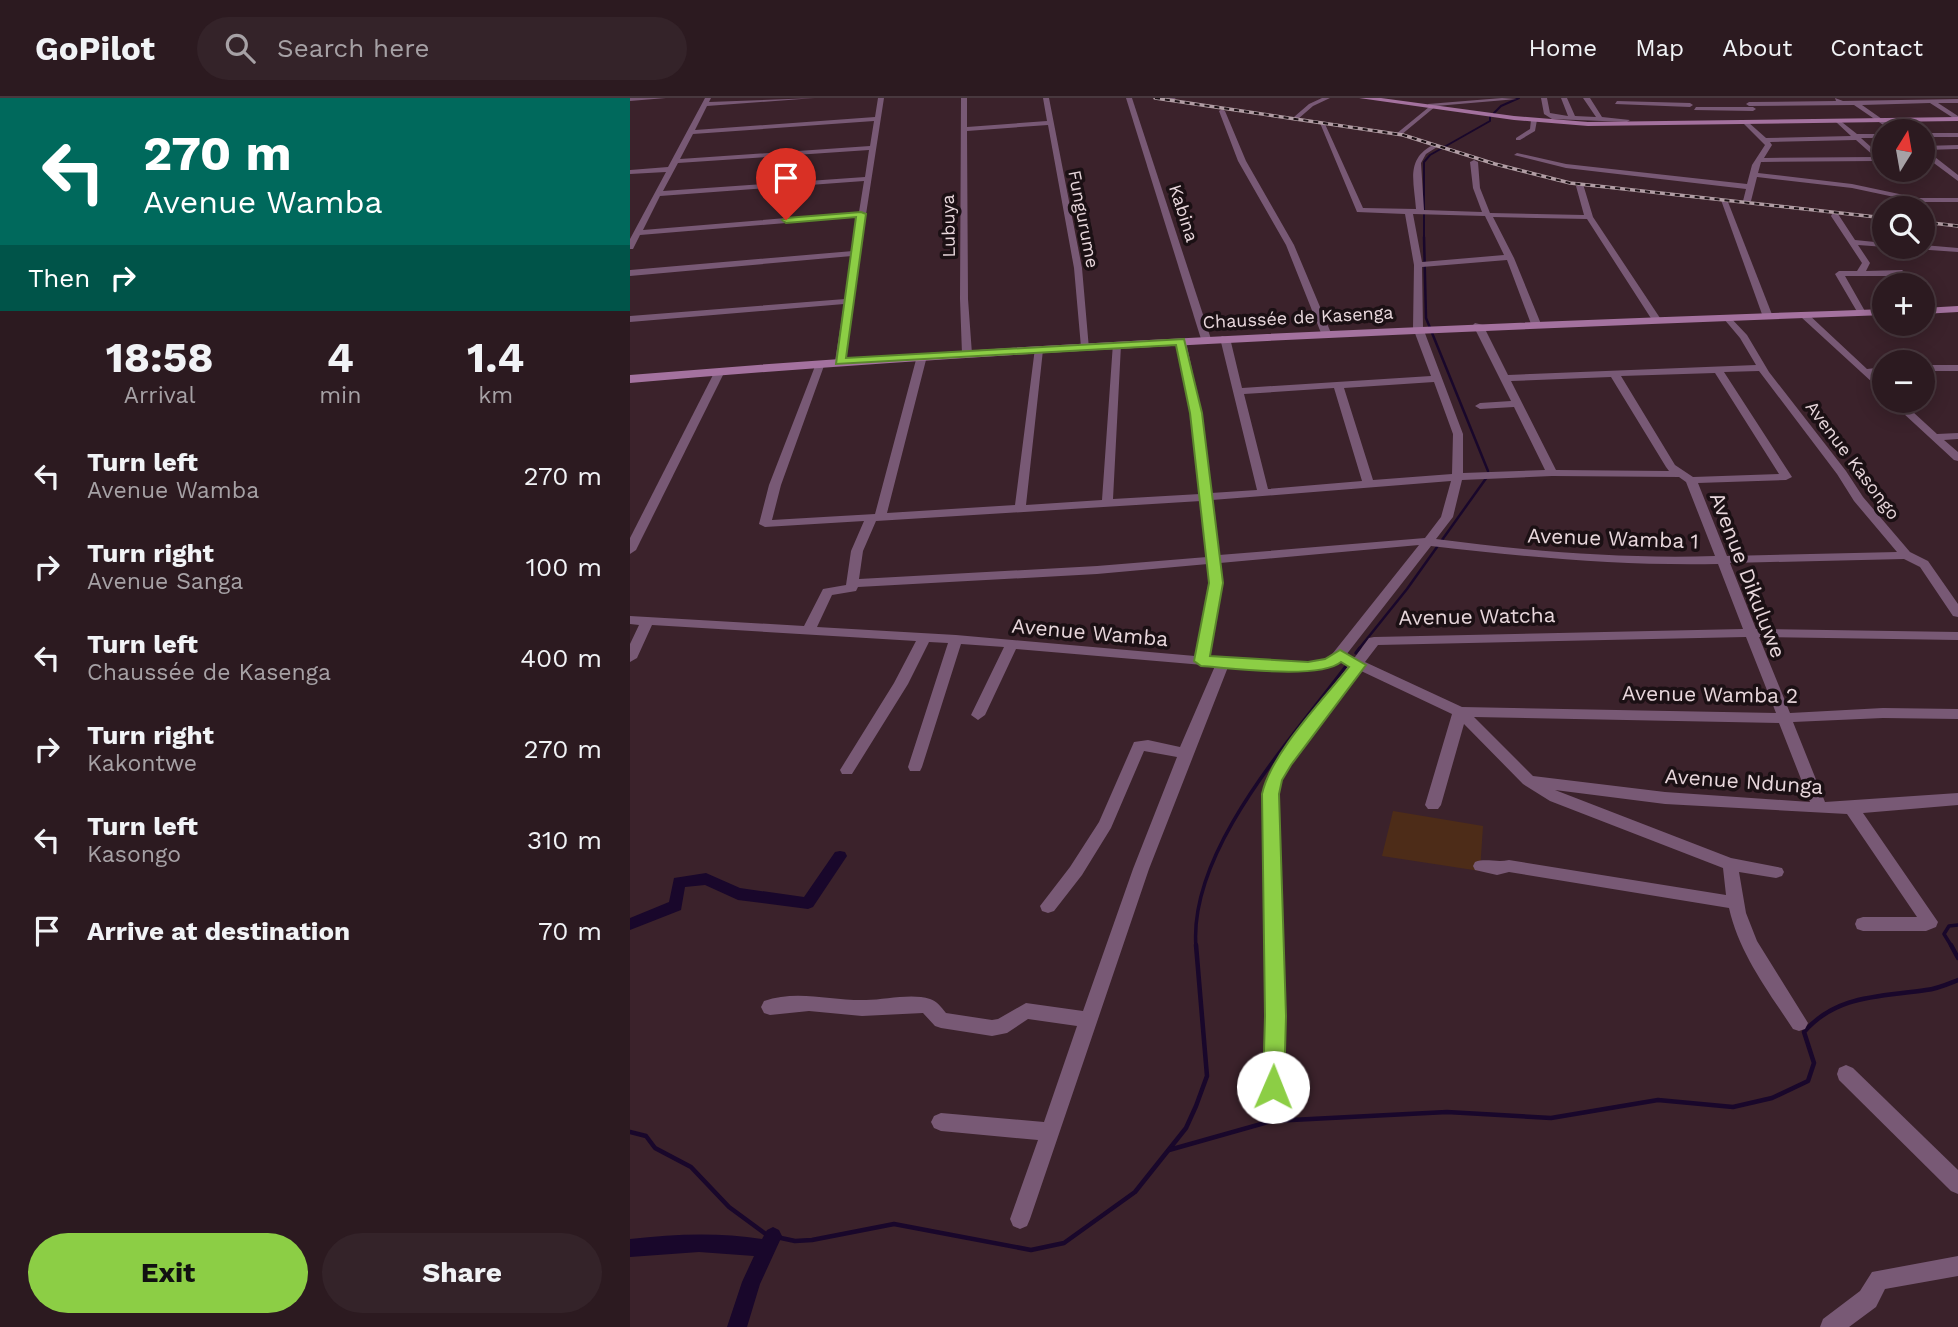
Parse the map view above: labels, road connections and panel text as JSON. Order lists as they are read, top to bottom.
{
  "streets": {
    "main road": ["Chaussée de Kasenga"],
    "street": [
      "Kabina",
      "Fungurume",
      "Lubuya",
      "Avenue Kasongo",
      "Avenue Wamba 1",
      "Avenue Dikuluwe",
      "Avenue Watcha",
      "Avenue Wamba",
      "Avenue Wamba 2",
      "Avenue Ndunga"
    ]
  },
  "crossings": [
    ["Kabina", "Chaussée de Kasenga"],
    ["Fungurume", "Chaussée de Kasenga"],
    ["Lubuya", "Chaussée de Kasenga"],
    ["Chaussée de Kasenga", "Avenue Kasongo"],
    ["Avenue Kasongo", "Avenue Wamba 1"],
    ["Avenue Wamba 1", "Avenue Dikuluwe"],
    ["Avenue Dikuluwe", "Avenue Watcha"],
    ["Avenue Dikuluwe", "Avenue Wamba 2"],
    ["Avenue Dikuluwe", "Avenue Ndunga"]
  ],
  "north": "top",
  "page": {
    "header": "GoPilot",
    "search": "Search here",
    "nav": [
      "Home",
      "Map",
      "About",
      "Contact"
    ],
    "turn": ["270 m", "Avenue Wamba"],
    "map_buttons": ["+", "−"],
    "then": "Then",
    "eta": [
      "18:58",
      "Arrival",
      "4",
      "min",
      "1.4",
      "km"
    ],
    "list": [
      {
        "name": "Turn left",
        "note": "Avenue Wamba",
        "value": "270 m"
      },
      {
        "name": "Turn right",
        "note": "Avenue Sanga",
        "value": "100 m"
      },
      {
        "name": "Turn left",
        "note": "Chaussée de Kasenga",
        "value": "400 m"
      },
      {
        "name": "Turn right",
        "note": "Kakontwe",
        "value": "270 m"
      },
      {
        "name": "Turn left",
        "note": "Kasongo",
        "value": "310 m"
      },
      {
        "name": "Arrive at destination",
        "value": "70 m"
      }
    ],
    "buttons": ["Exit", "Share"]
  }
}
